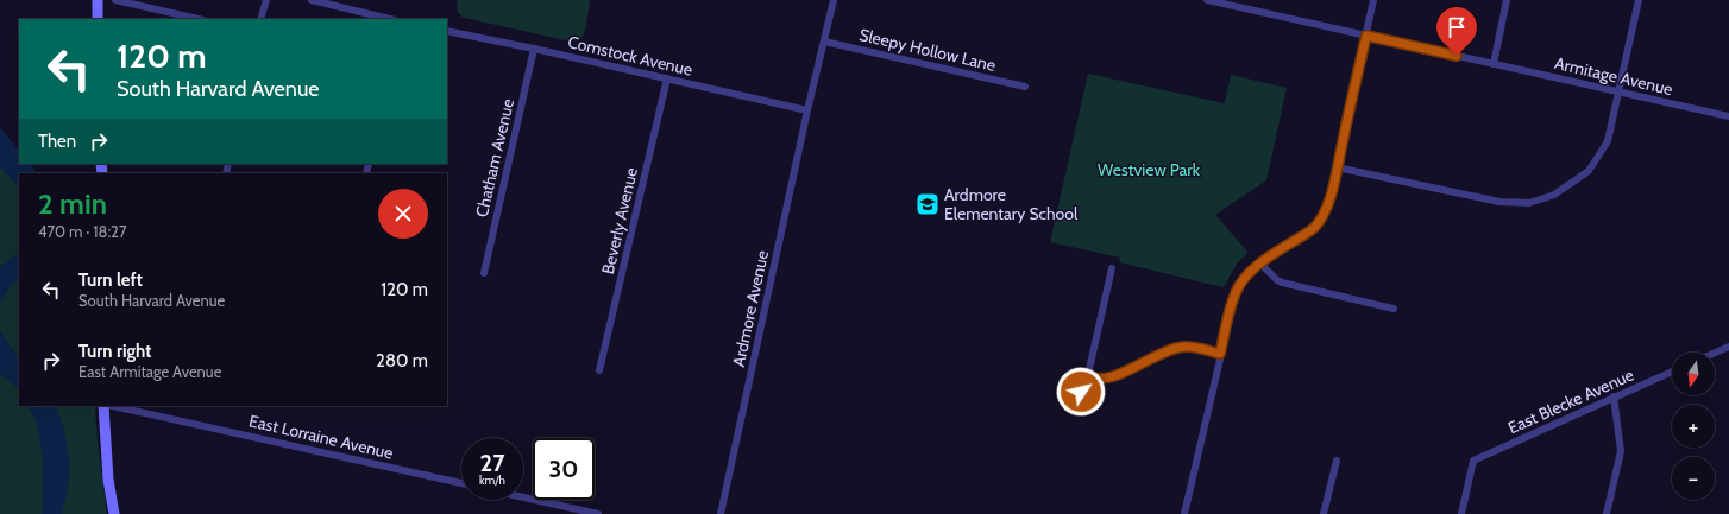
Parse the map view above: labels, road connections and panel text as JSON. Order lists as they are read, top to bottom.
{
  "streets": {
    "street": [
      "Sleepy Hollow Lane",
      "Comstock Avenue",
      "Armitage Avenue",
      "Chatham Avenue",
      "Beverly Avenue",
      "Ardmore Avenue",
      "East Blecke Avenue",
      "East Lorraine Avenue"
    ]
  },
  "crossings": [
    ["Sleepy Hollow Lane", "Ardmore Avenue"],
    ["Comstock Avenue", "Chatham Avenue"],
    ["Comstock Avenue", "Beverly Avenue"],
    ["Comstock Avenue", "Ardmore Avenue"]
  ],
  "parks": ["Westview Park"],
  "places": {
    "school or university": ["Ardmore Elementary School"]
  },
  "north": "bottom",
  "page": {
    "turn": ["120 m", "South Harvard Avenue"],
    "then": "Then",
    "heading": ["2 min", "470 m · 18:27"],
    "list": [
      {
        "name": "Turn left",
        "note": "South Harvard Avenue",
        "value": "120 m"
      },
      {
        "name": "Turn right",
        "note": "East Armitage Avenue",
        "value": "280 m"
      }
    ],
    "map_buttons": ["+", "−"],
    "speed": "27 km/h",
    "limit": "30"
  }
}
